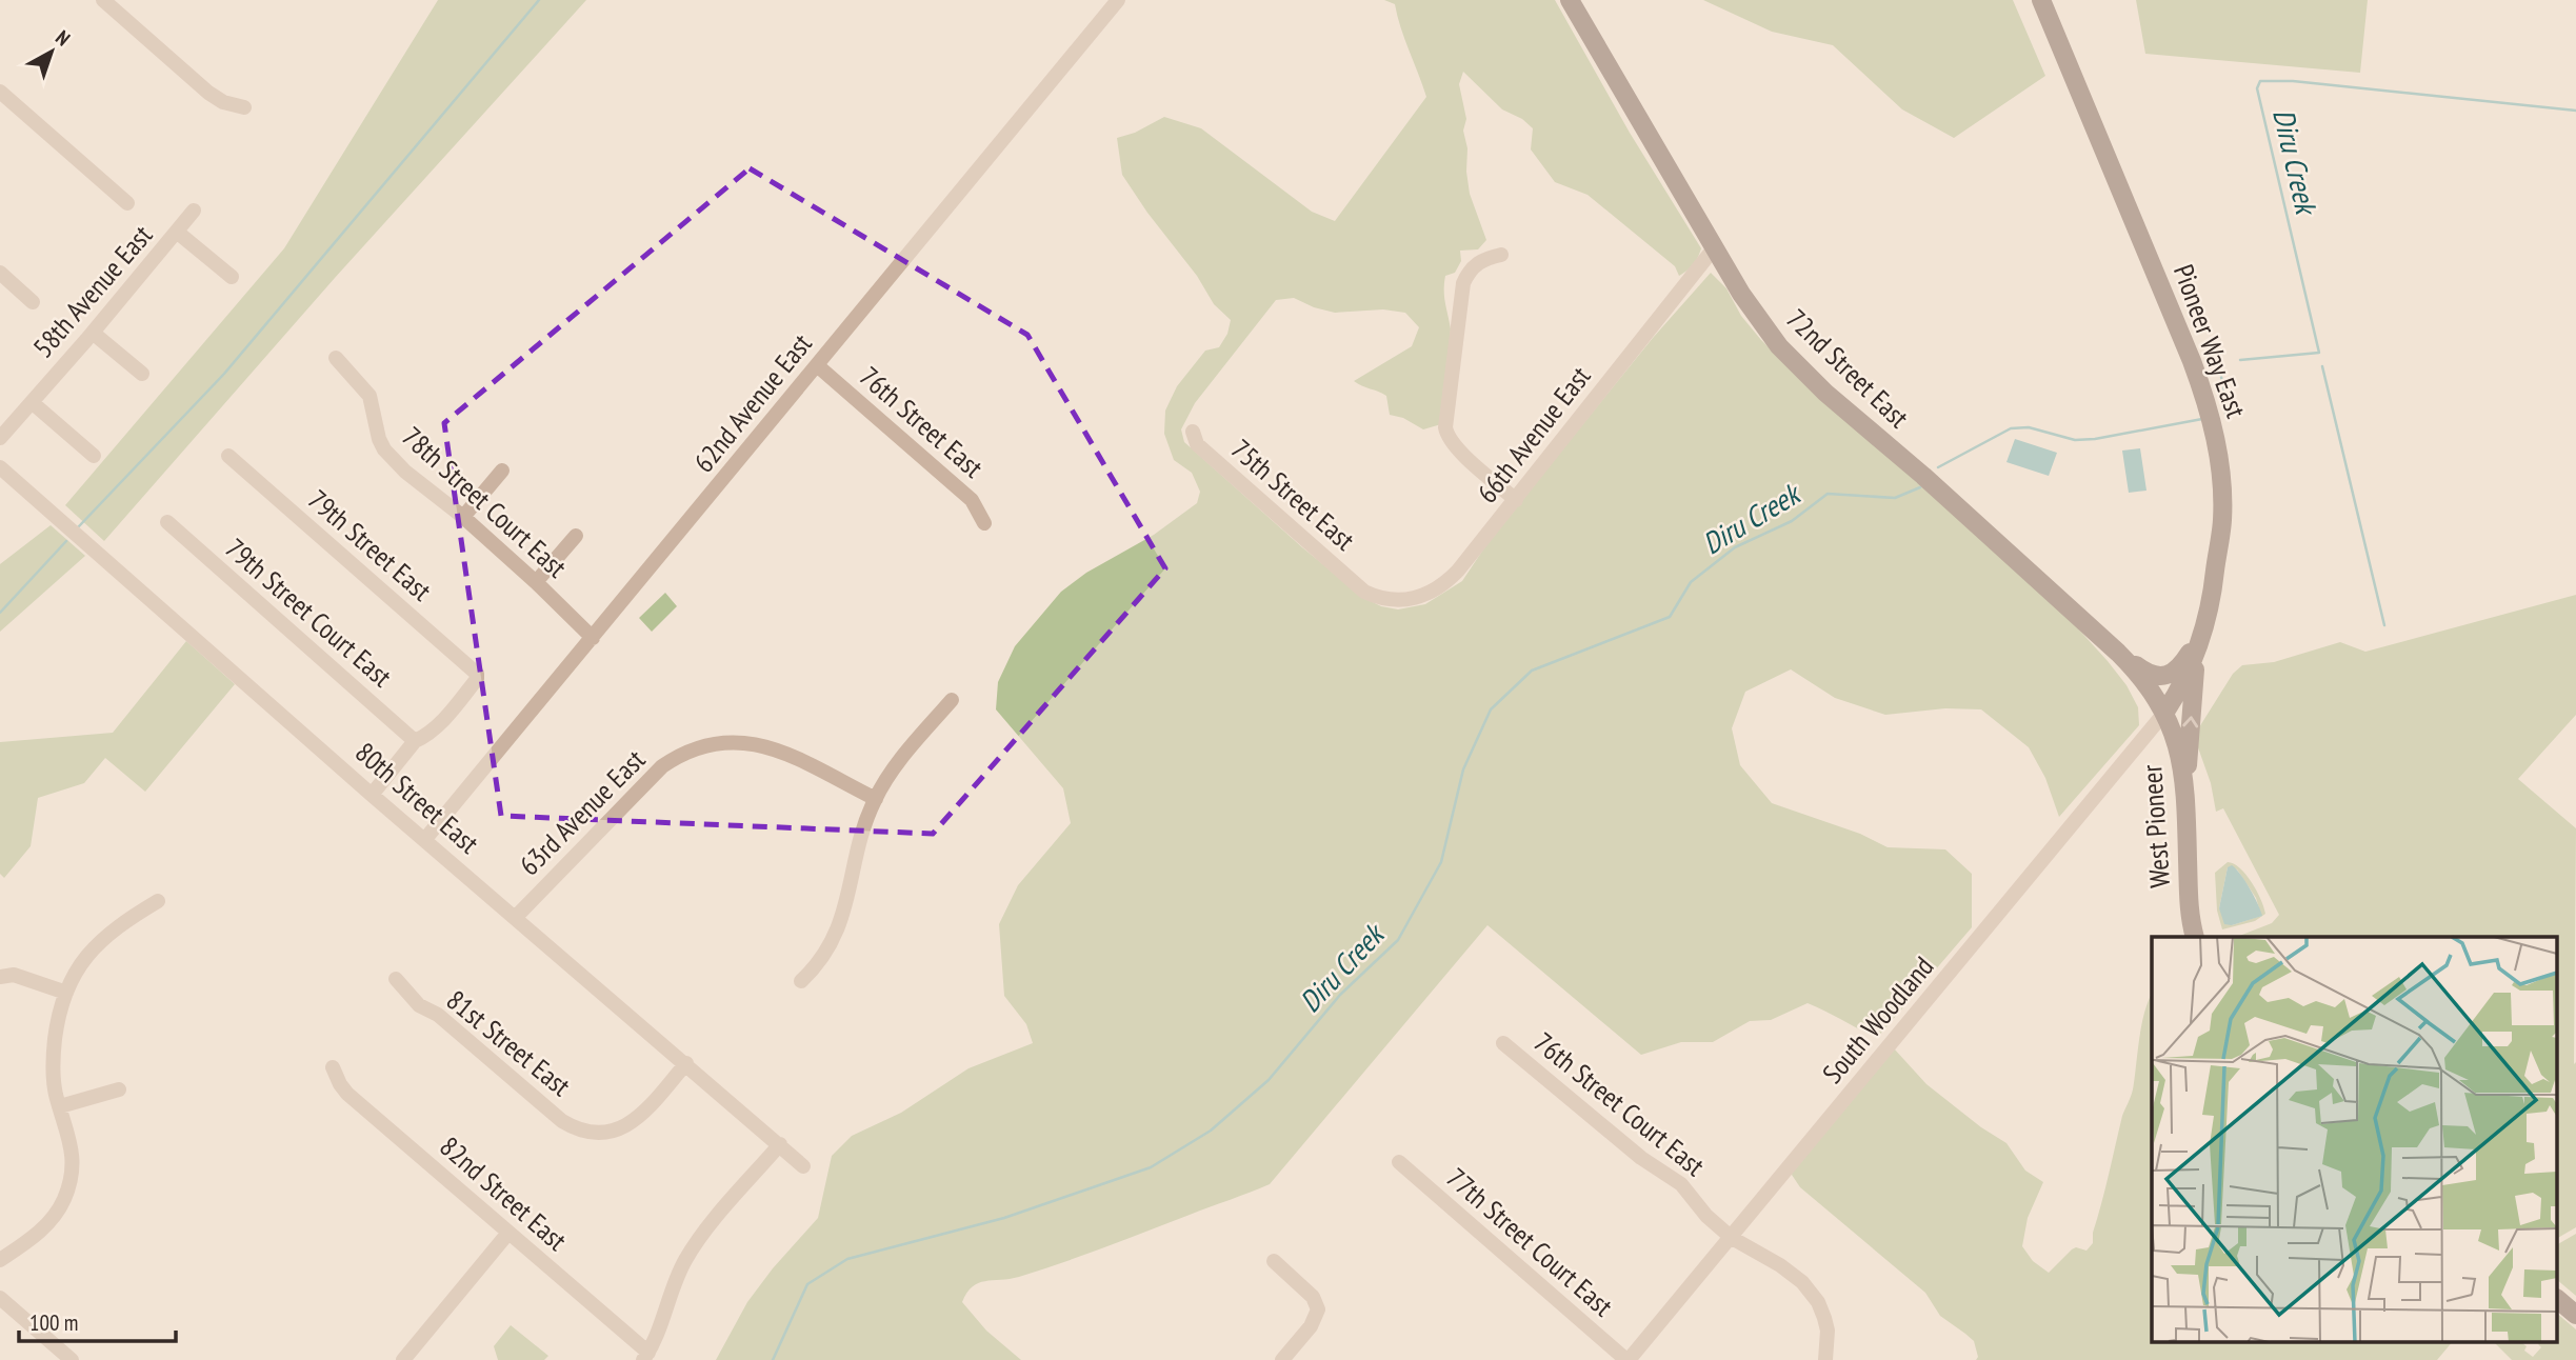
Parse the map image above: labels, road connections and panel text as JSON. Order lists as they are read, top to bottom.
{
  "streets": {
    "main road": ["Pioneer Way East", "72nd Street East", "West Pioneer"],
    "street": [
      "58th Avenue East",
      "62nd Avenue East",
      "76th Street East",
      "66th Avenue East",
      "75th Street East",
      "78th Street Court East",
      "79th Street East",
      "79th Street Court East",
      "80th Street East",
      "63rd Avenue East",
      "South Woodland",
      "81st Street East",
      "76th Street Court East",
      "82nd Street East",
      "77th Street Court East"
    ]
  },
  "crossings": [
    ["Pioneer Way East", "72nd Street East"],
    ["Pioneer Way East", "West Pioneer"],
    ["Pioneer Way East", "South Woodland"],
    ["72nd Street East", "66th Avenue East"],
    ["72nd Street East", "West Pioneer"],
    ["72nd Street East", "South Woodland"],
    ["62nd Avenue East", "76th Street East"],
    ["62nd Avenue East", "78th Street Court East"],
    ["62nd Avenue East", "80th Street East"],
    ["66th Avenue East", "75th Street East"],
    ["79th Street East", "79th Street Court East"],
    ["80th Street East", "63rd Avenue East"],
    ["80th Street East", "81st Street East"],
    ["West Pioneer", "South Woodland"],
    ["South Woodland", "76th Street Court East"],
    ["South Woodland", "77th Street Court East"]
  ],
  "water": ["Diru Creek"],
  "scale_bar": "100 m",
  "north": "top right"
}
